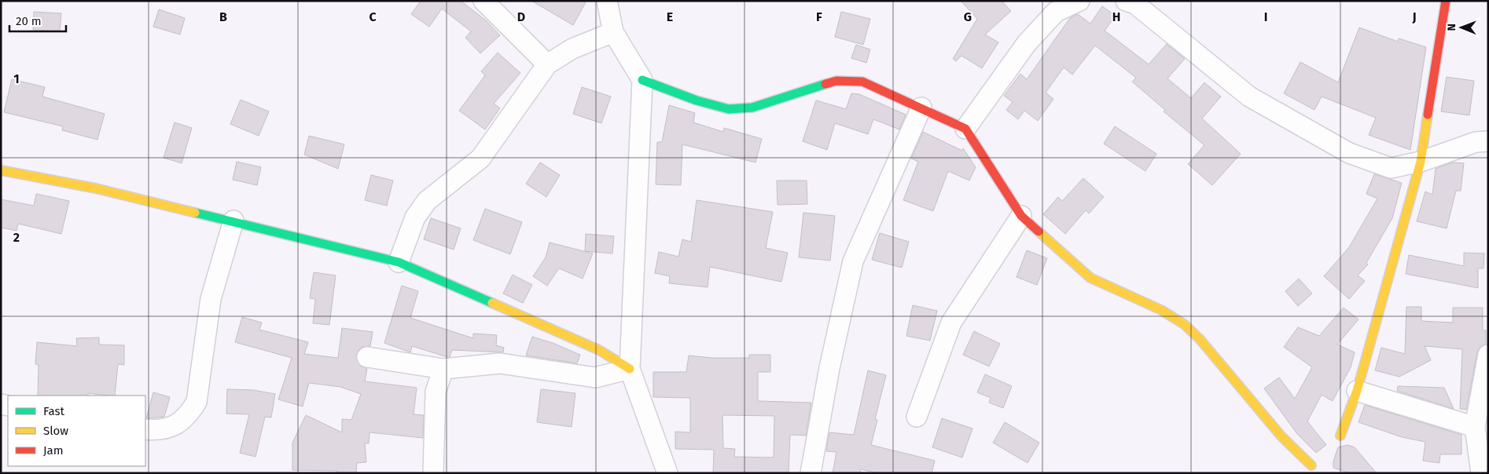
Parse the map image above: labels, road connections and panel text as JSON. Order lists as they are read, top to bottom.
{
  "legend": ["Fast", "Slow", "Jam"],
  "scale_bar": "20 m",
  "north": "left",
  "grid": {
    "columns": [
      "B",
      "C",
      "D",
      "E",
      "F",
      "G",
      "H",
      "I",
      "J"
    ],
    "rows": ["1", "2"]
  }
}
